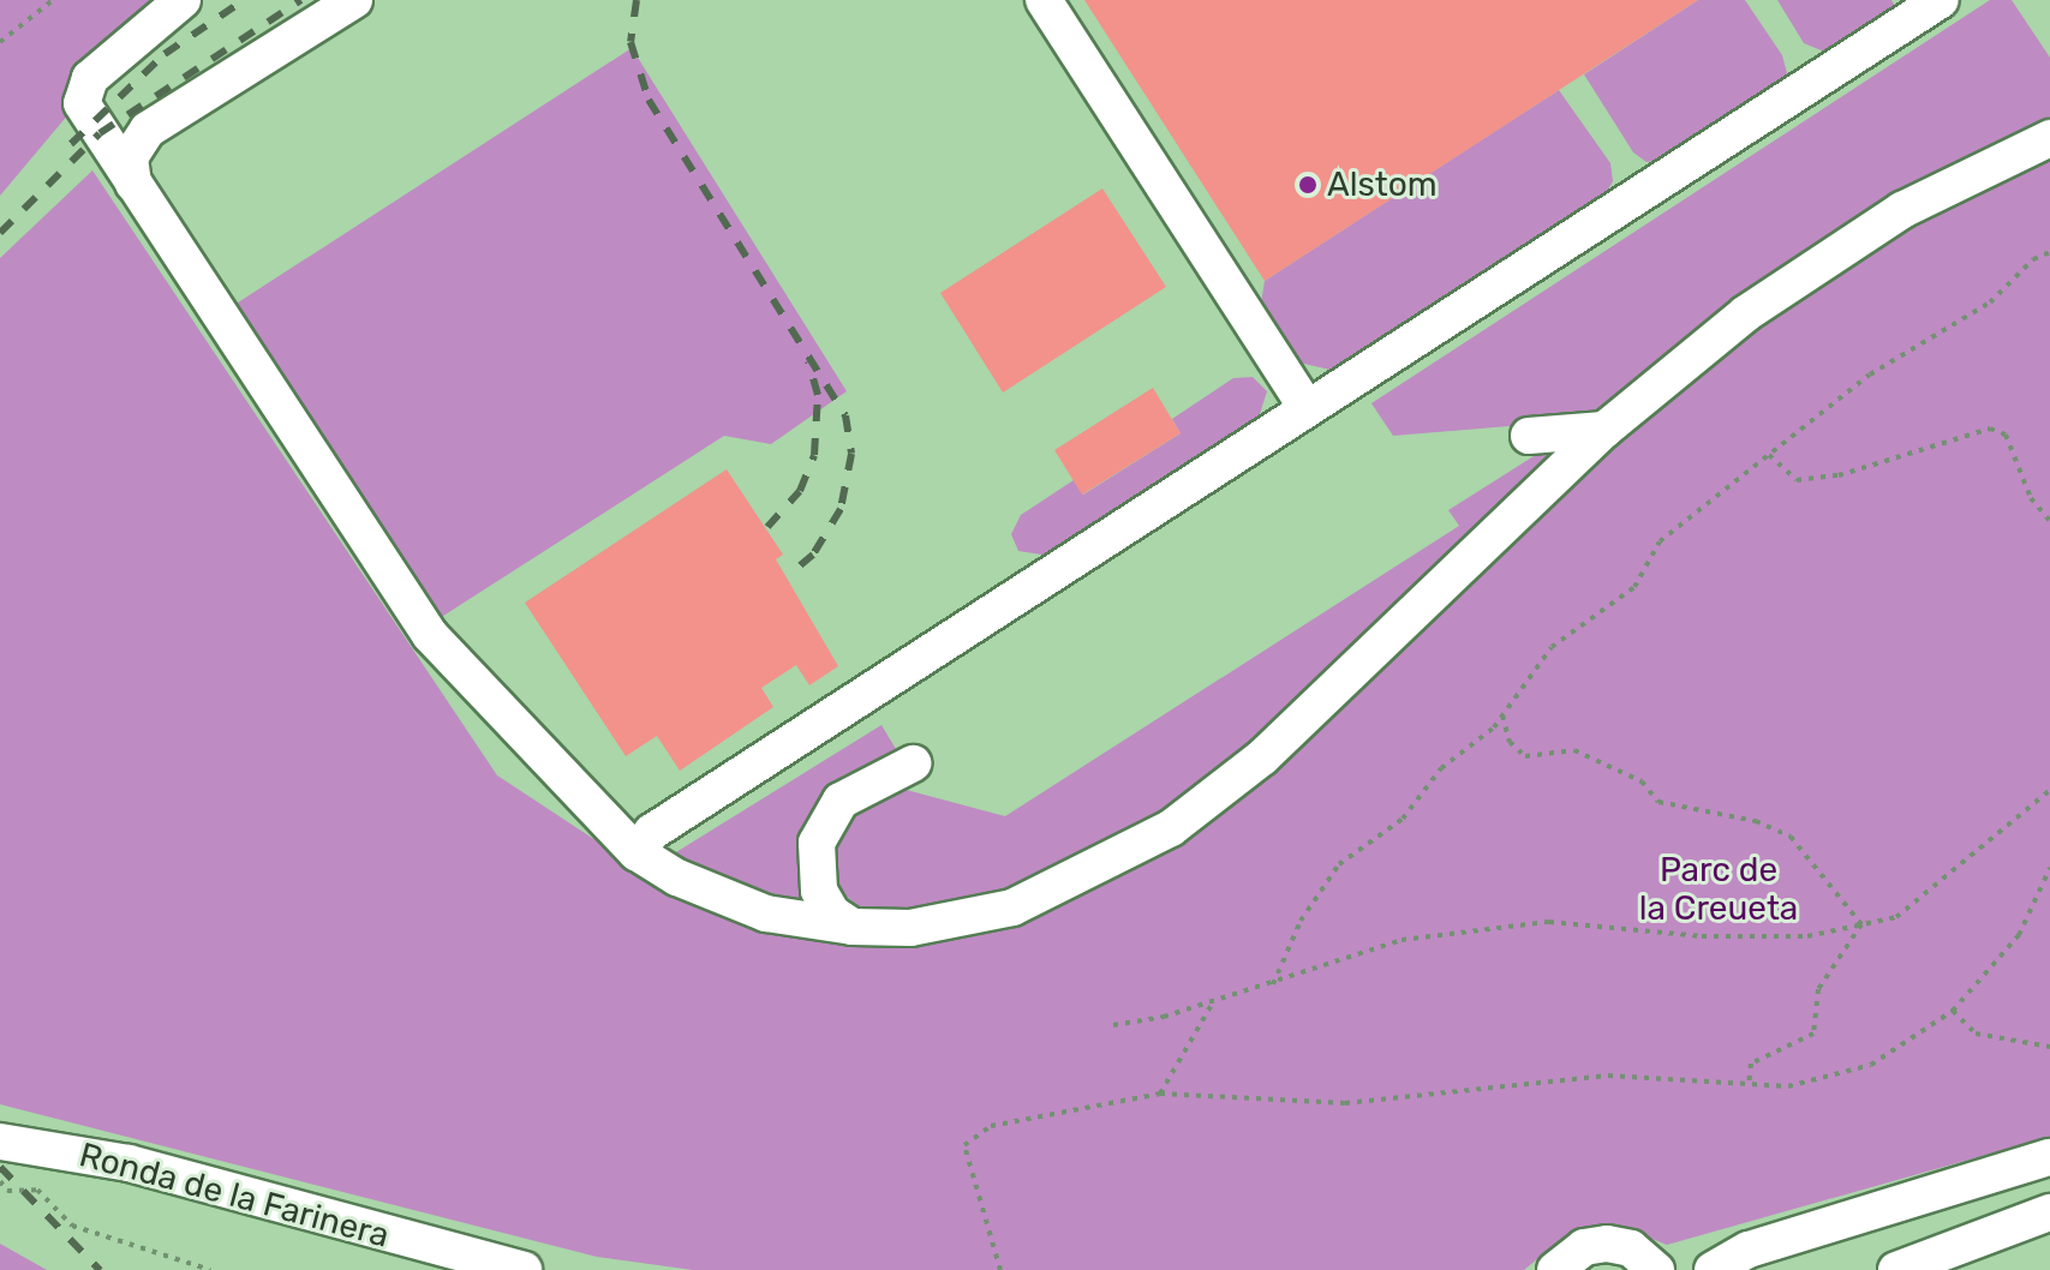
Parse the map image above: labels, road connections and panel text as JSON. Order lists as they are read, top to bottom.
{
  "streets": {
    "street": ["Ronda de la Farinera"]
  },
  "parks": ["Parc de la Creueta"],
  "places": ["Alstom"]
}
